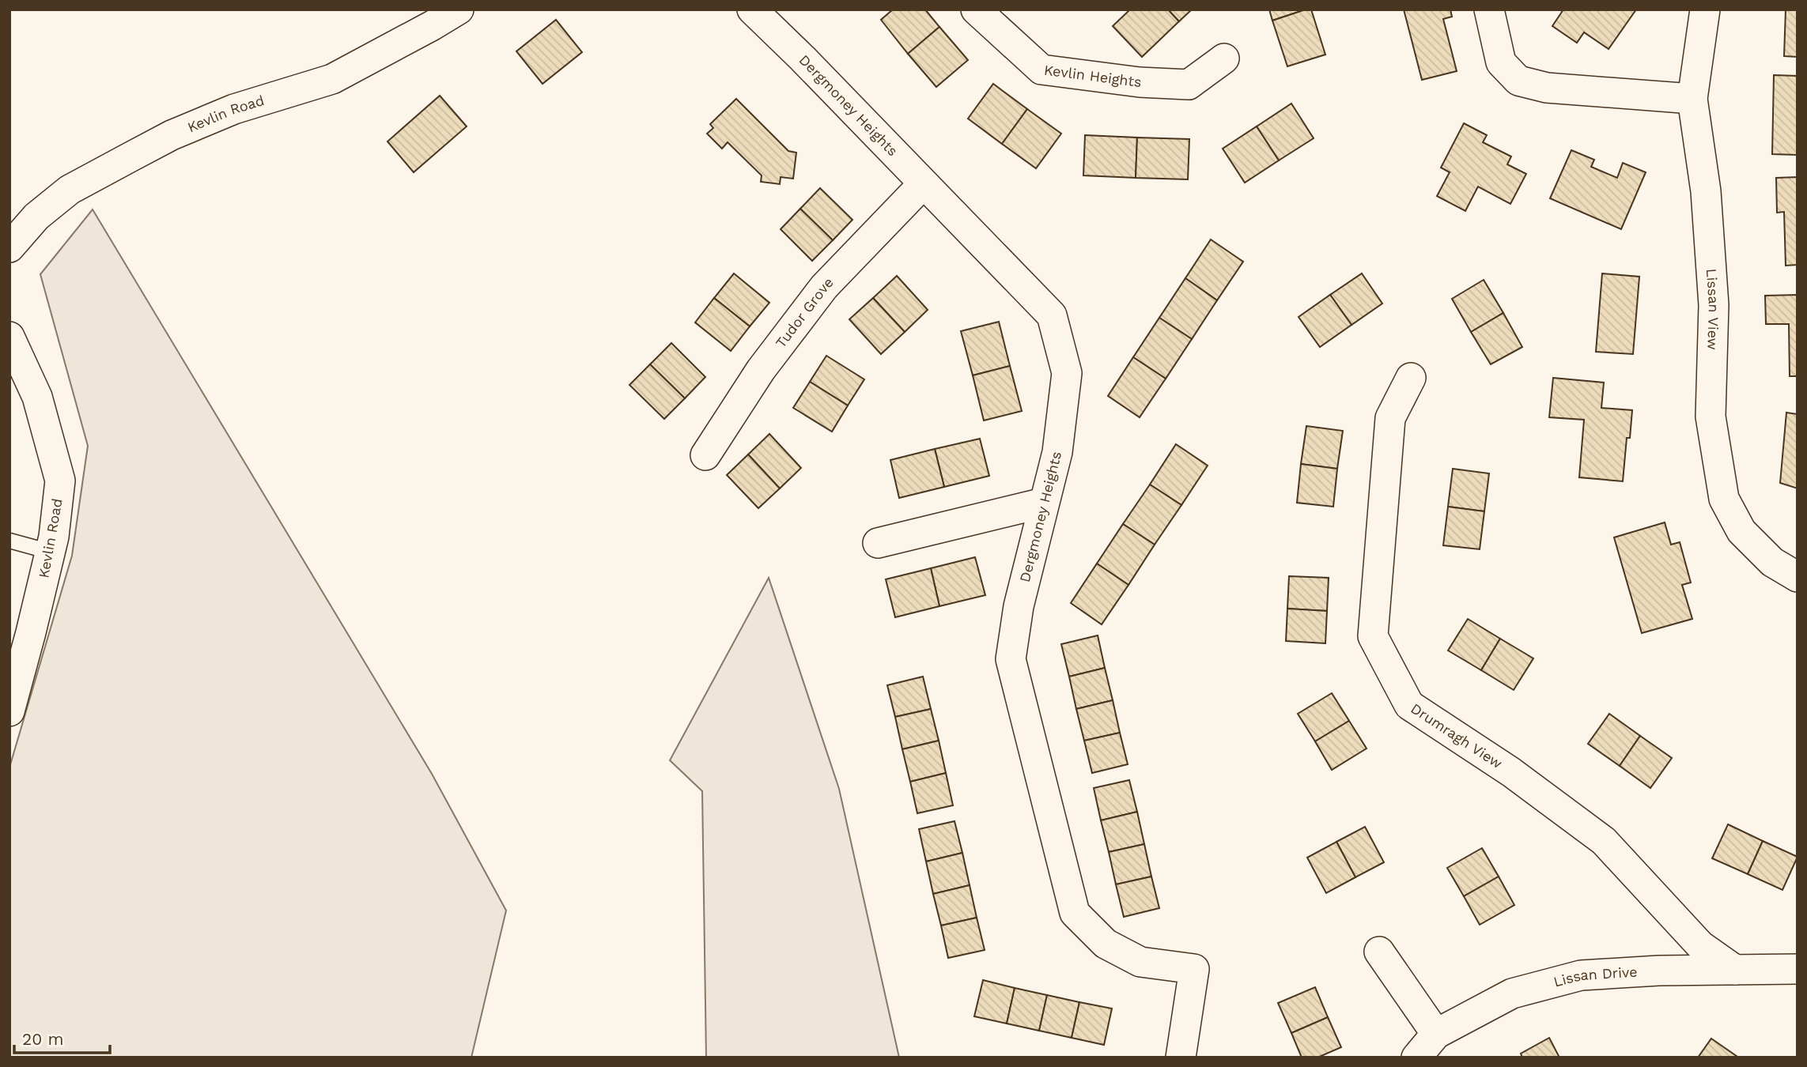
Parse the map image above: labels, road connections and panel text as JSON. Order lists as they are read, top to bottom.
{
  "streets": {
    "street": [
      "Kevlin Heights",
      "Dergmoney Heights",
      "Kevlin Road",
      "Lissan View",
      "Tudor Grove",
      "Drumragh View",
      "Lissan Drive"
    ]
  },
  "crossings": [
    ["Dergmoney Heights", "Tudor Grove"],
    ["Drumragh View", "Lissan Drive"]
  ],
  "scale_bar": "20 m"
}
